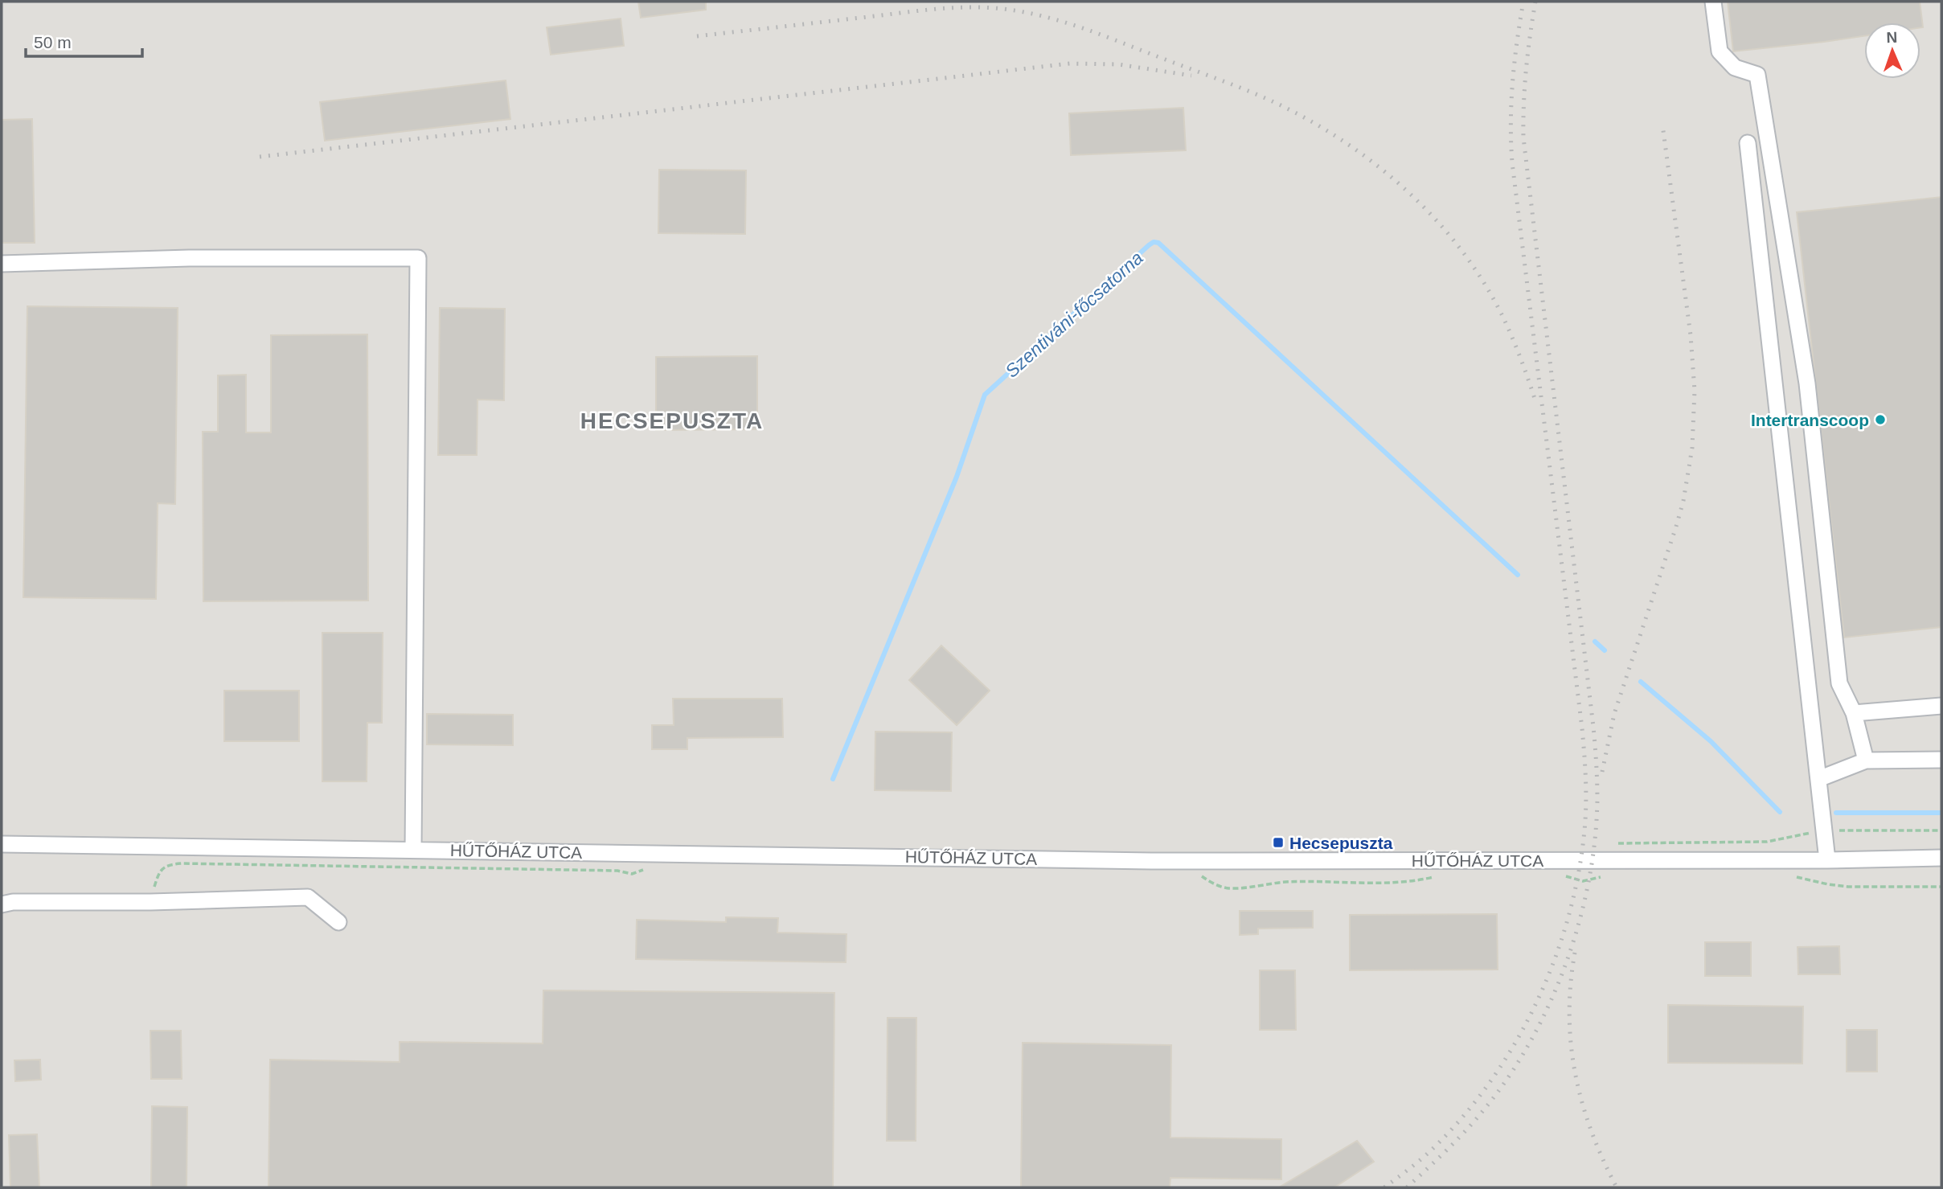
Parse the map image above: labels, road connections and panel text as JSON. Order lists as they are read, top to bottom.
{
  "streets": {
    "street": ["HŰTŐHÁZ UTCA"]
  },
  "districts": ["HECSEPUSZTA"],
  "water": ["Szentiváni-főcsatorna"],
  "places": {
    "other": ["Intertranscoop"],
    "transit": ["Hecsepuszta"]
  },
  "scale_bar": "50 m",
  "north": "top"
}
